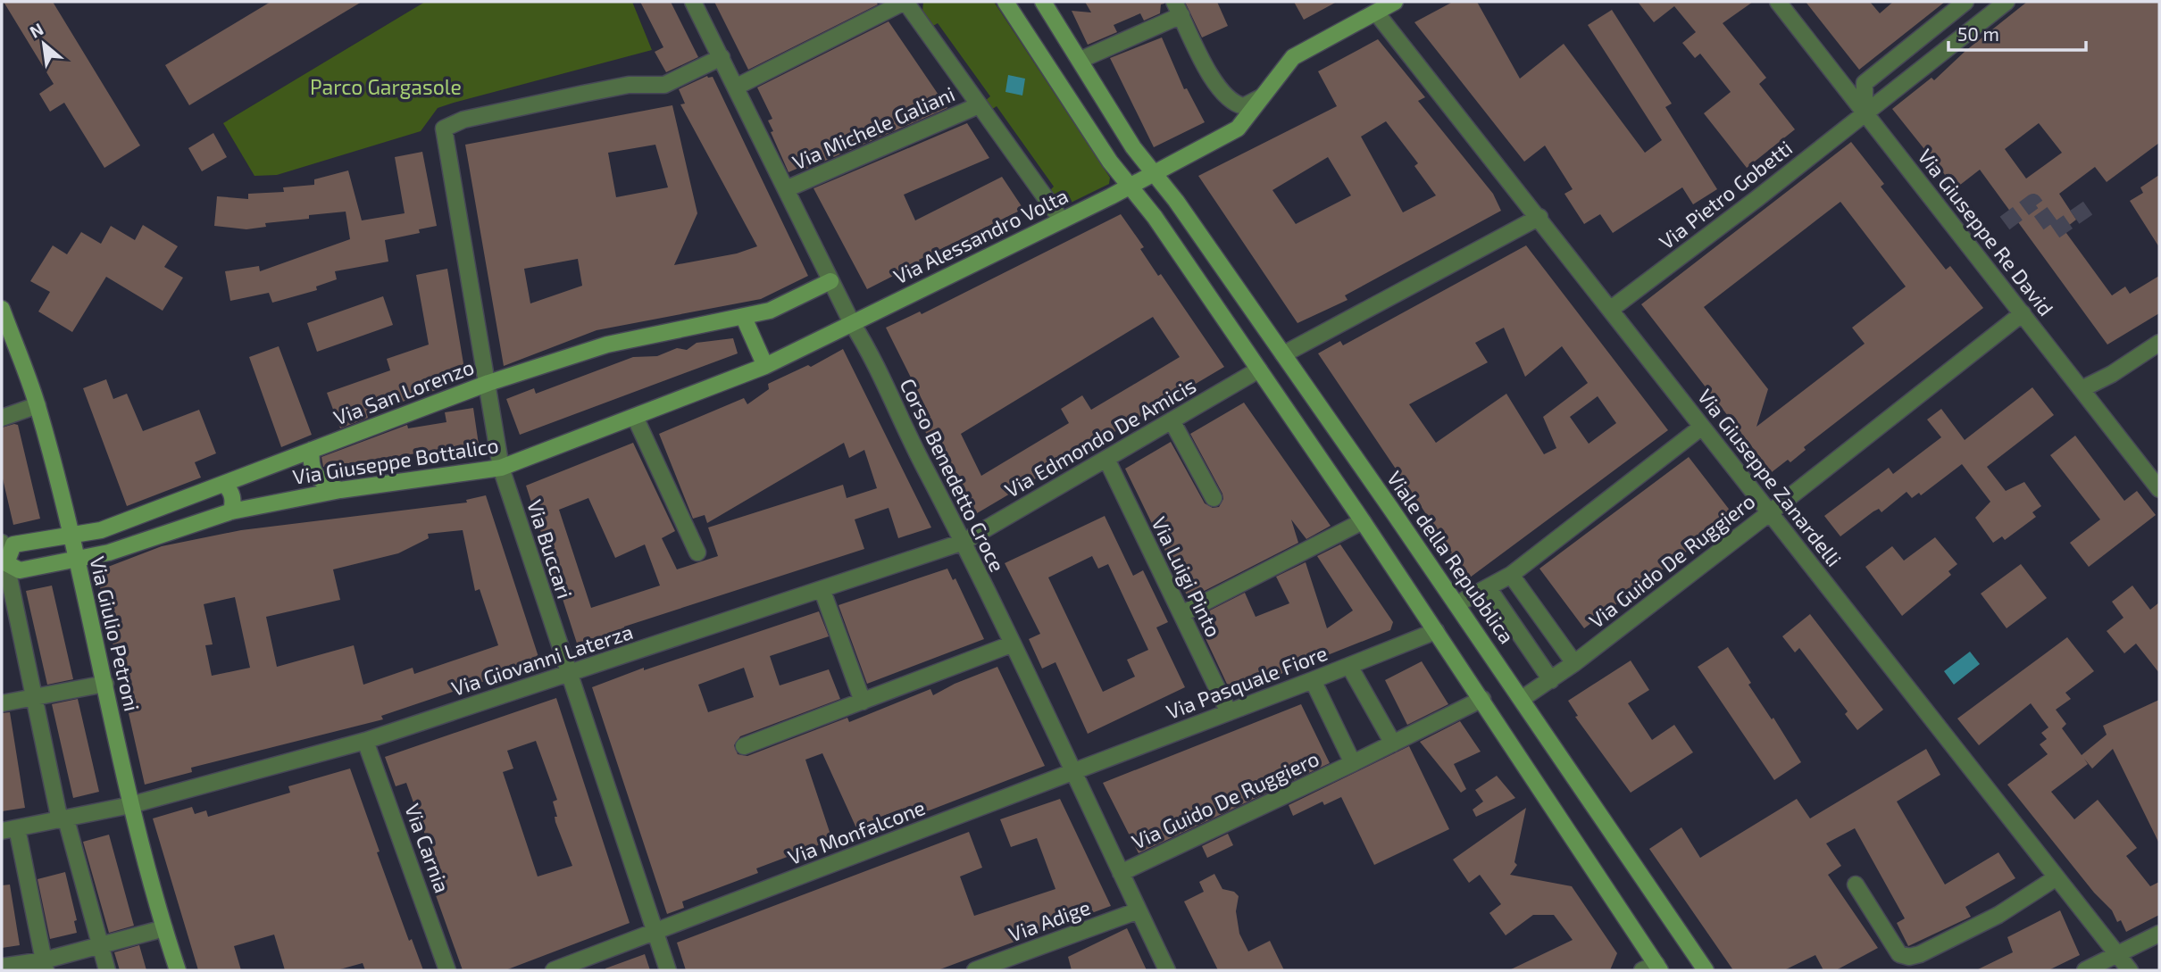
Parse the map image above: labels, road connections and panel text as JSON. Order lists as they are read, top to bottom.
{
  "streets": {
    "main road": [
      "Via Alessandro Volta",
      "Via San Lorenzo",
      "Via Giuseppe Bottalico",
      "Viale della Repubblica",
      "Via Giulio Petroni"
    ],
    "street": [
      "Via Michele Galiani",
      "Via Pietro Gobetti",
      "Via Giuseppe Re David",
      "Via Edmondo De Amicis",
      "Corso Benedetto Croce",
      "Via Giuseppe Zanardelli",
      "Via Buccari",
      "Via Guido De Ruggiero",
      "Via Luigi Pinto",
      "Via Giovanni Laterza",
      "Via Pasquale Fiore",
      "Via Monfalcone",
      "Via Carnia",
      "Via Adige"
    ]
  },
  "crossings": [
    ["Via Michele Galiani", "Corso Benedetto Croce"],
    ["Via Pietro Gobetti", "Via Giuseppe Re David"],
    ["Via Pietro Gobetti", "Via Giuseppe Zanardelli"],
    ["Via Giuseppe Re David", "Via Guido De Ruggiero"],
    ["Via Alessandro Volta", "Via Giuseppe Bottalico"],
    ["Via Alessandro Volta", "Corso Benedetto Croce"],
    ["Via Alessandro Volta", "Via Giuseppe Zanardelli"],
    ["Via Alessandro Volta", "Viale della Repubblica"],
    ["Via San Lorenzo", "Via Giuseppe Bottalico"],
    ["Via San Lorenzo", "Corso Benedetto Croce"],
    ["Via San Lorenzo", "Via Buccari"],
    ["Via San Lorenzo", "Via Giulio Petroni"],
    ["Via Edmondo De Amicis", "Corso Benedetto Croce"],
    ["Via Edmondo De Amicis", "Via Luigi Pinto"],
    ["Via Edmondo De Amicis", "Via Giovanni Laterza"],
    ["Via Giuseppe Bottalico", "Corso Benedetto Croce"],
    ["Via Giuseppe Bottalico", "Via Buccari"],
    ["Via Giuseppe Bottalico", "Via Giulio Petroni"],
    ["Corso Benedetto Croce", "Via Buccari"],
    ["Corso Benedetto Croce", "Via Guido De Ruggiero"],
    ["Corso Benedetto Croce", "Via Giovanni Laterza"],
    ["Corso Benedetto Croce", "Via Pasquale Fiore"],
    ["Corso Benedetto Croce", "Via Monfalcone"],
    ["Corso Benedetto Croce", "Via Adige"],
    ["Via Giuseppe Zanardelli", "Via Guido De Ruggiero"],
    ["Via Buccari", "Via Giovanni Laterza"],
    ["Via Buccari", "Via Monfalcone"],
    ["Viale della Repubblica", "Via Guido De Ruggiero"],
    ["Via Luigi Pinto", "Via Pasquale Fiore"],
    ["Via Giulio Petroni", "Via Giovanni Laterza"],
    ["Via Giovanni Laterza", "Via Carnia"],
    ["Via Pasquale Fiore", "Via Monfalcone"]
  ],
  "parks": ["Parco Gargasole"],
  "scale_bar": "50 m",
  "north": "top left"
}
